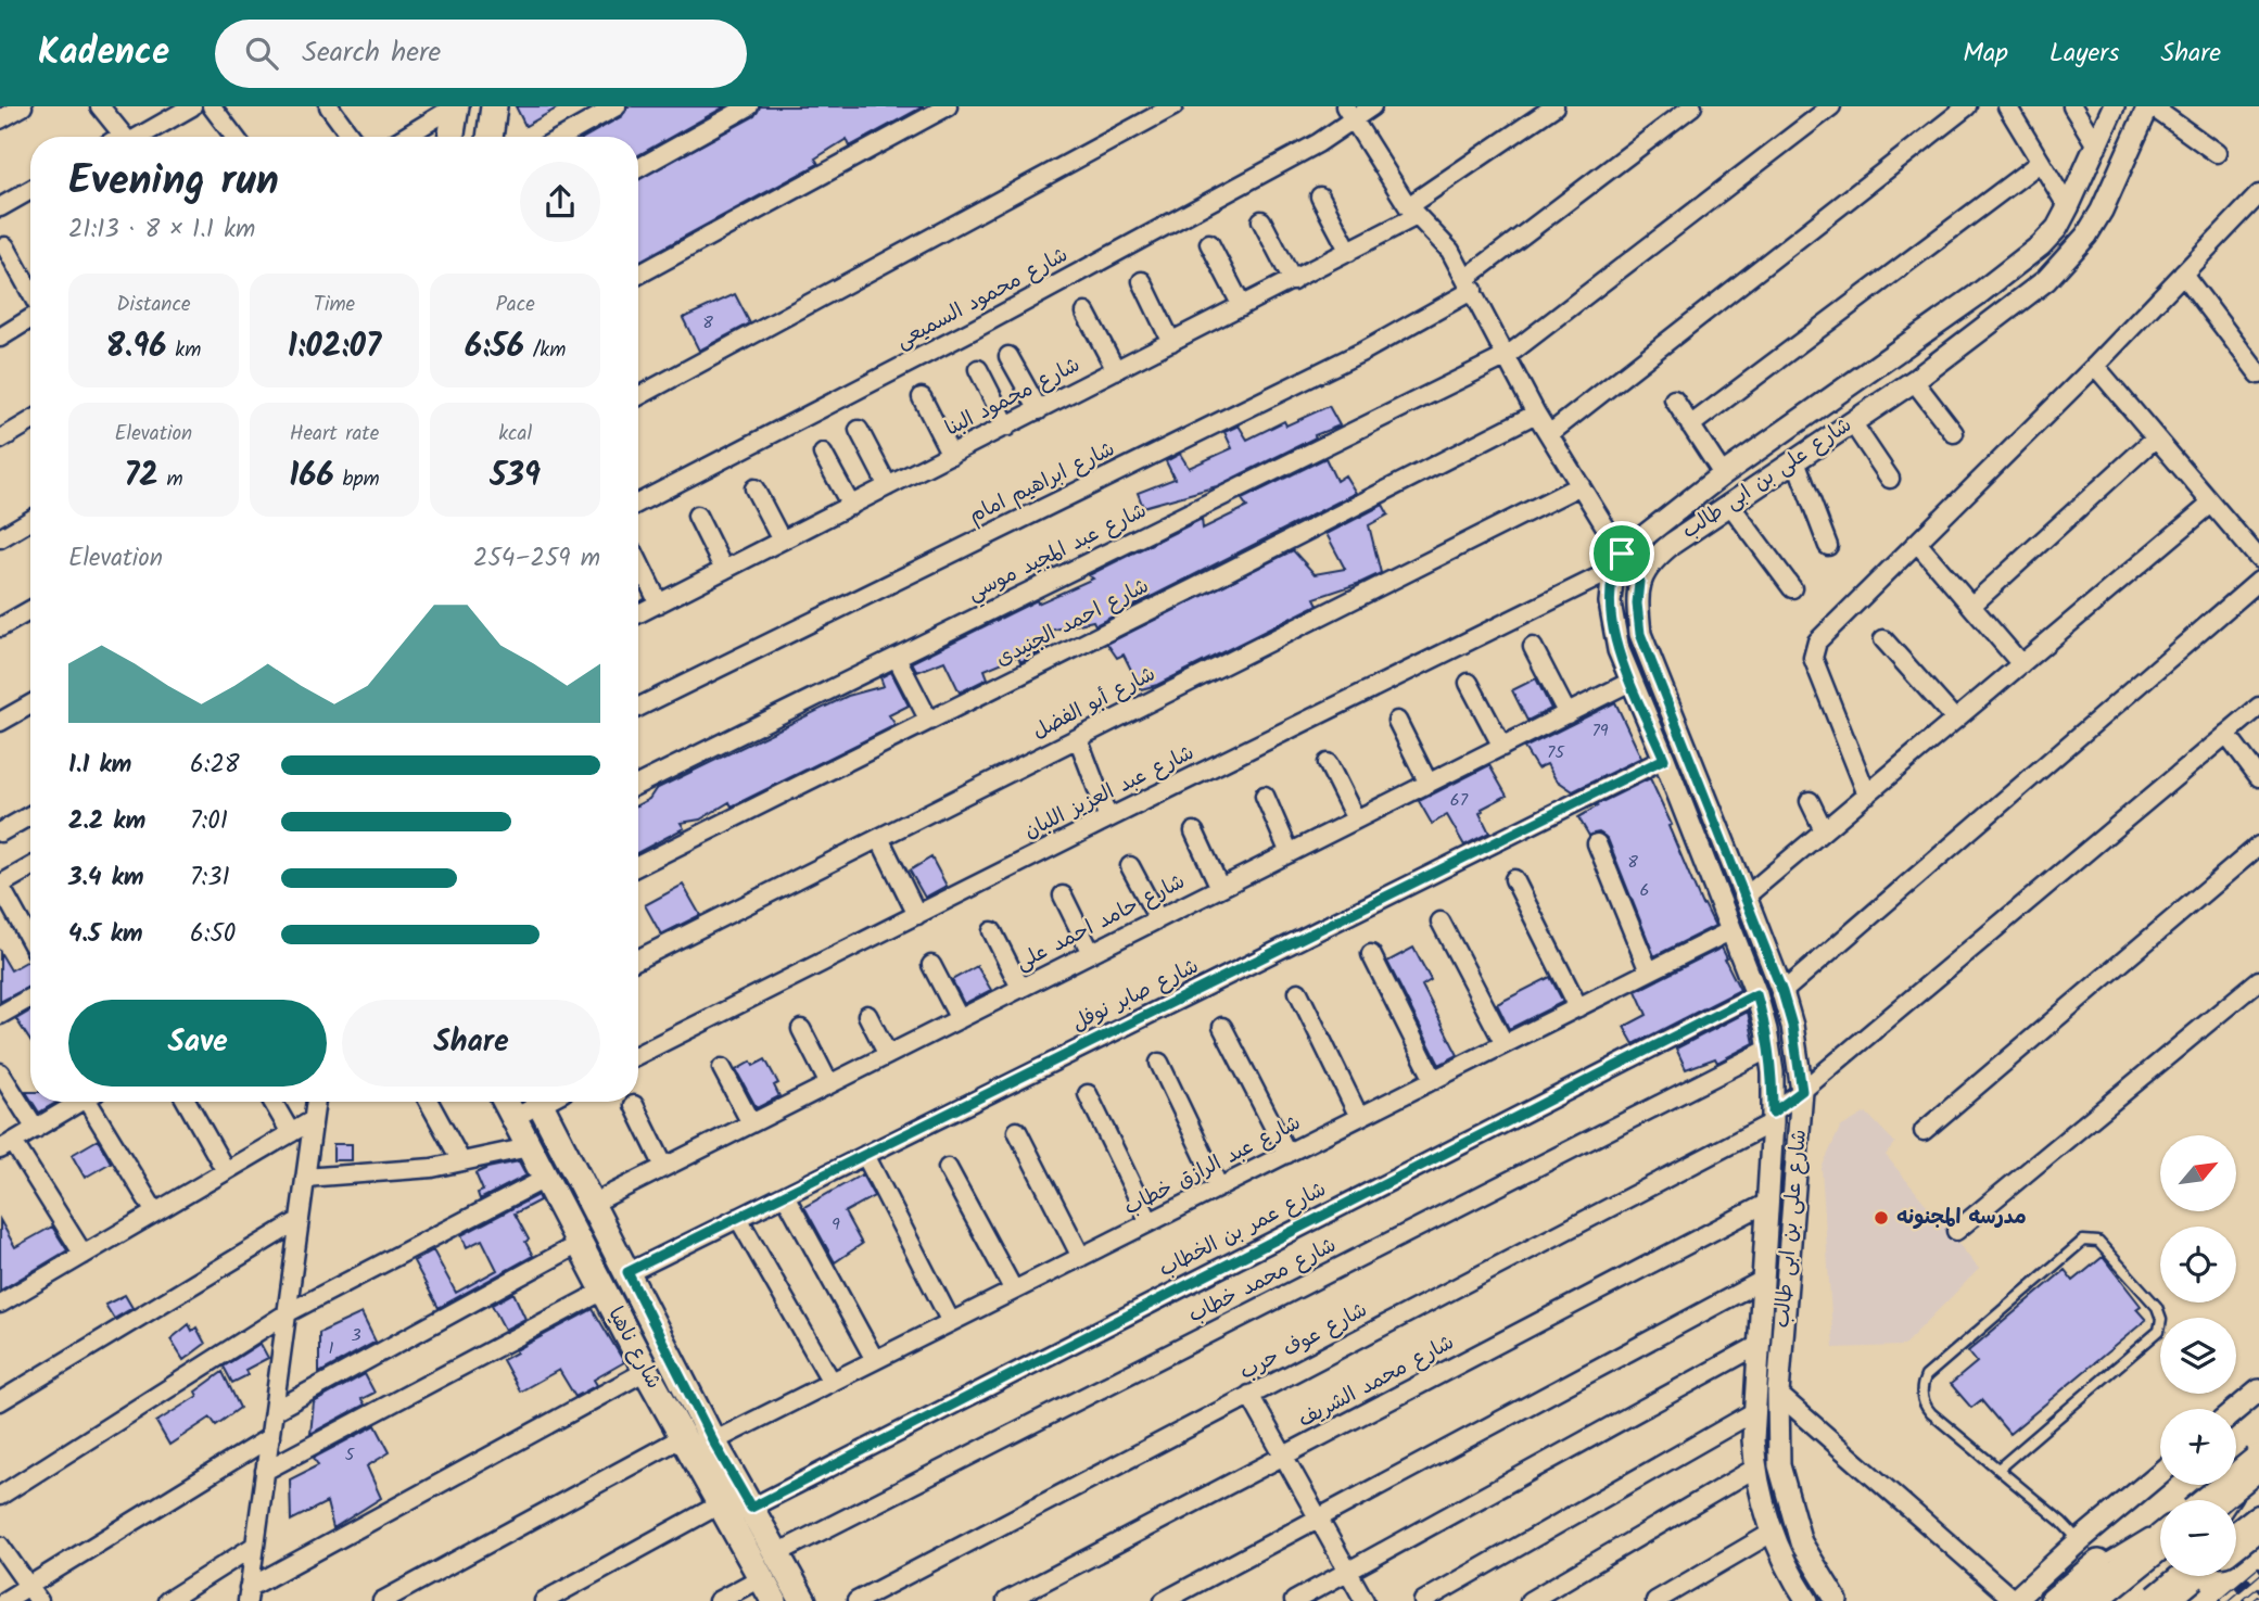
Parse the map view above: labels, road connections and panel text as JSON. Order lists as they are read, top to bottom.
{
  "streets": {
    "main road": ["شارع ناهيا"],
    "street": [
      "شارع محمود السميعى",
      "شارع محمود البنا",
      "شارع على بن ابى طالب",
      "شارع ابراهيم امام",
      "شارع عبد المجيد موسي",
      "شارع احمد الجنيدى",
      "شارع أبو الفضل",
      "شارع عبد العزيز اللبان",
      "شارع حامد احمد على",
      "شارع صابر نوفل",
      "شارع عبد الرازق خطاب",
      "شارع عمر بن الخطاب",
      "شارع محمد خطاب",
      "شارع عوف حرب",
      "شارع محمد الشريف"
    ]
  },
  "crossings": [
    ["شارع على بن ابى طالب", "شارع عبد العزيز اللبان"],
    ["شارع على بن ابى طالب", "شارع حامد احمد على"],
    ["شارع على بن ابى طالب", "شارع صابر نوفل"],
    ["شارع على بن ابى طالب", "شارع عبد الرازق خطاب"],
    ["شارع على بن ابى طالب", "شارع عمر بن الخطاب"],
    ["شارع على بن ابى طالب", "شارع محمد خطاب"],
    ["شارع على بن ابى طالب", "شارع عوف حرب"],
    ["شارع على بن ابى طالب", "شارع محمد الشريف"],
    ["شارع حامد احمد على", "شارع ناهيا"],
    ["شارع صابر نوفل", "شارع ناهيا"],
    ["شارع عبد الرازق خطاب", "شارع ناهيا"],
    ["شارع عمر بن الخطاب", "شارع ناهيا"],
    ["شارع محمد خطاب", "شارع ناهيا"]
  ],
  "places": ["مدرسه المجنونه"],
  "house_numbers": [
    "8",
    "79",
    "75",
    "67",
    "8",
    "6",
    "9",
    "3",
    "1",
    "5"
  ],
  "north": "top right",
  "page": {
    "header": "Kadence",
    "search": "Search here",
    "nav": ["Map", "Layers", "Share"],
    "heading": ["Evening run", "21:13 · 8 × 1.1 km"],
    "stats": [
      ["Distance", "8.96 km"],
      ["Time", "1:02:07"],
      ["Pace", "6:56 /km"],
      ["Elevation", "72 m"],
      ["Heart rate", "166 bpm"],
      ["kcal", "539"]
    ],
    "chart": ["Elevation", "254–259 m"],
    "list": [
      {
        "name": "1.1 km",
        "note": "6:28"
      },
      {
        "name": "2.2 km",
        "note": "7:01"
      },
      {
        "name": "3.4 km",
        "note": "7:31"
      },
      {
        "name": "4.5 km",
        "note": "6:50"
      }
    ],
    "buttons": ["Save", "Share"],
    "map_buttons": ["+", "−"]
  }
}
